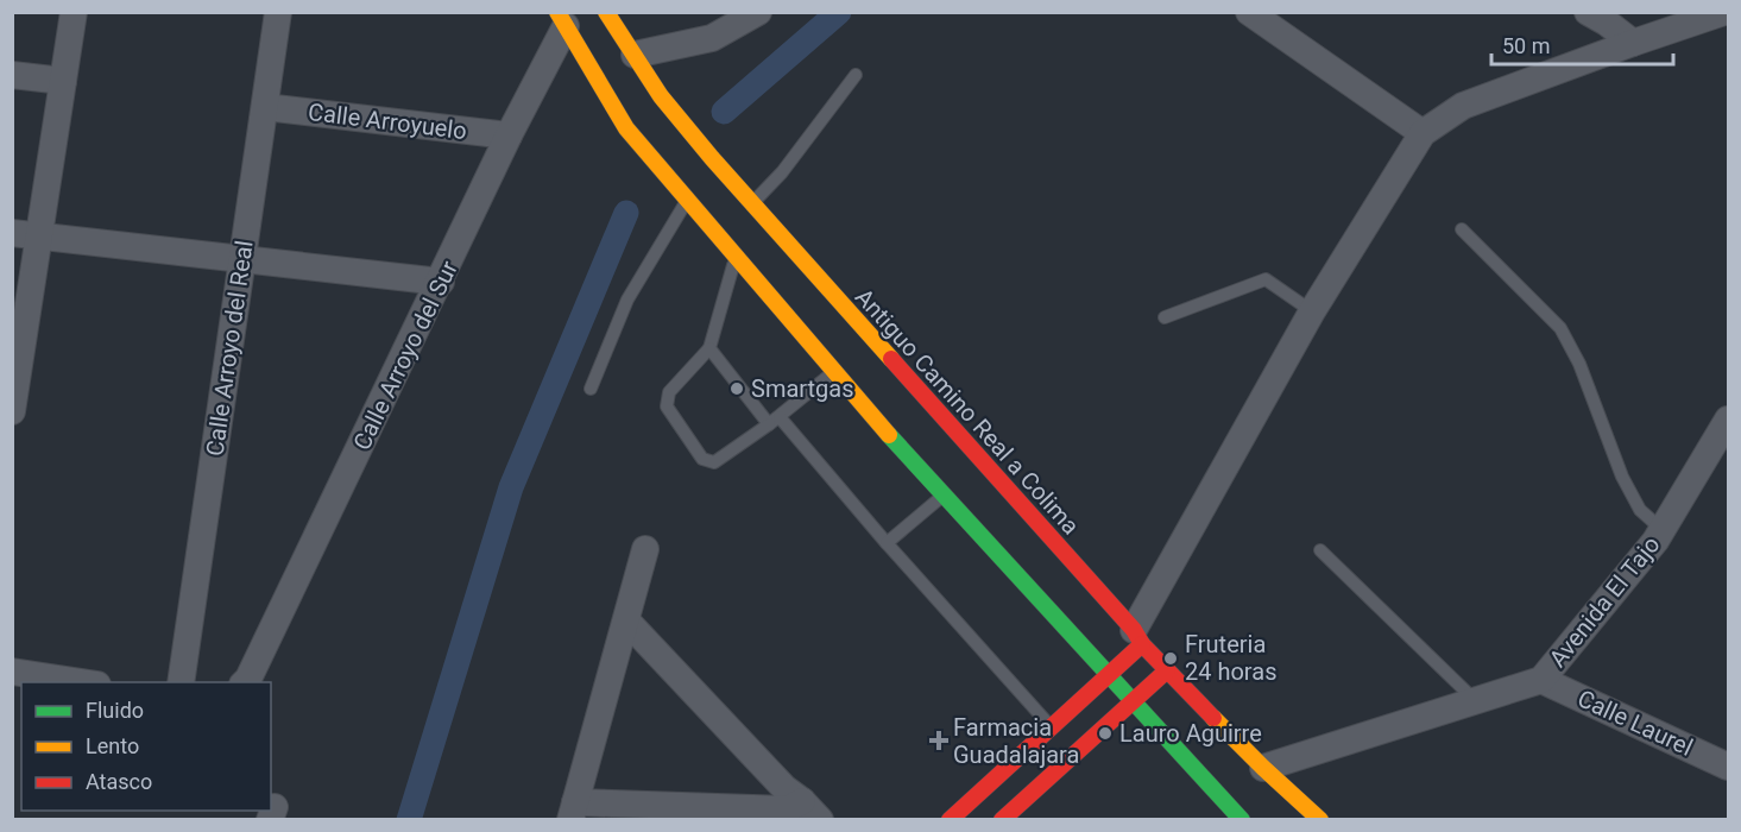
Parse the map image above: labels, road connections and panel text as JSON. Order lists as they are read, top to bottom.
{
  "streets": {
    "main road": ["Antiguo Camino Real a Colima"],
    "street": [
      "Calle Arroyuelo",
      "Calle Arroyo del Real",
      "Calle Arroyo del Sur",
      "Avenida El Tajo",
      "Calle Laurel"
    ]
  },
  "crossings": [
    ["Calle Arroyuelo", "Calle Arroyo del Real"],
    ["Calle Arroyuelo", "Calle Arroyo del Sur"],
    ["Antiguo Camino Real a Colima", "Avenida El Tajo"],
    ["Avenida El Tajo", "Calle Laurel"]
  ],
  "places": {
    "other": ["Smartgas", "Fruteria 24 horas", "Lauro Aguirre"],
    "health": ["Farmacia Guadalajara"]
  },
  "legend": ["Fluido", "Lento", "Atasco"],
  "scale_bar": "50 m"
}
